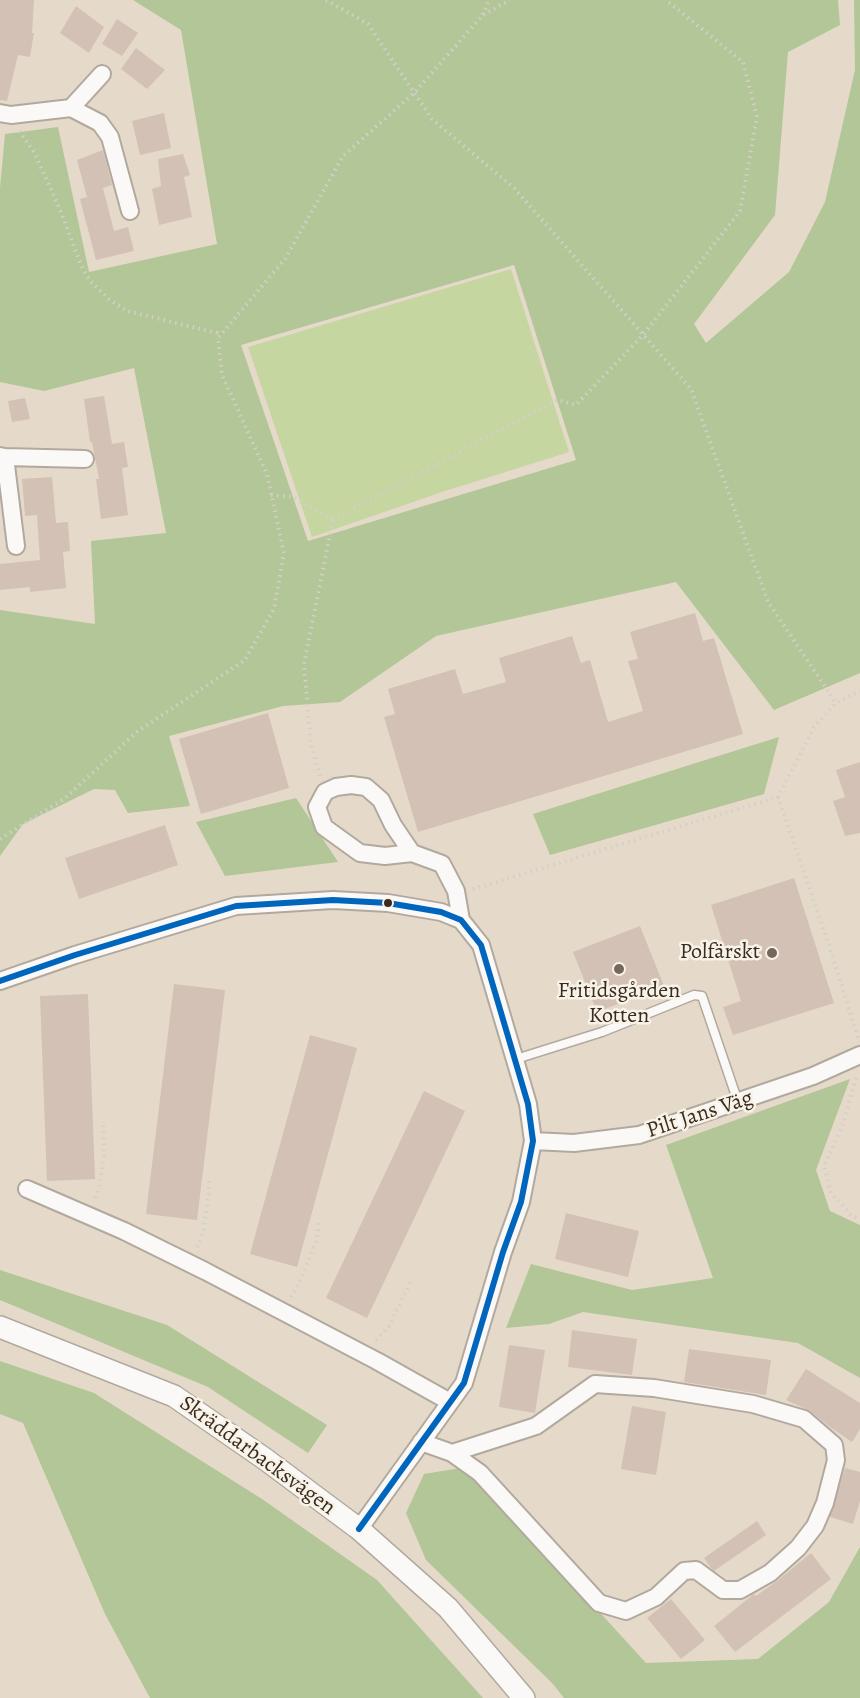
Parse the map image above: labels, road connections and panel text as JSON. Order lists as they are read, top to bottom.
{
  "streets": {
    "street": ["Pilt Jans Väg", "Skräddarbacksvägen"]
  },
  "places": ["Polfärskt", "Fritidsgården Kotten"]
}
